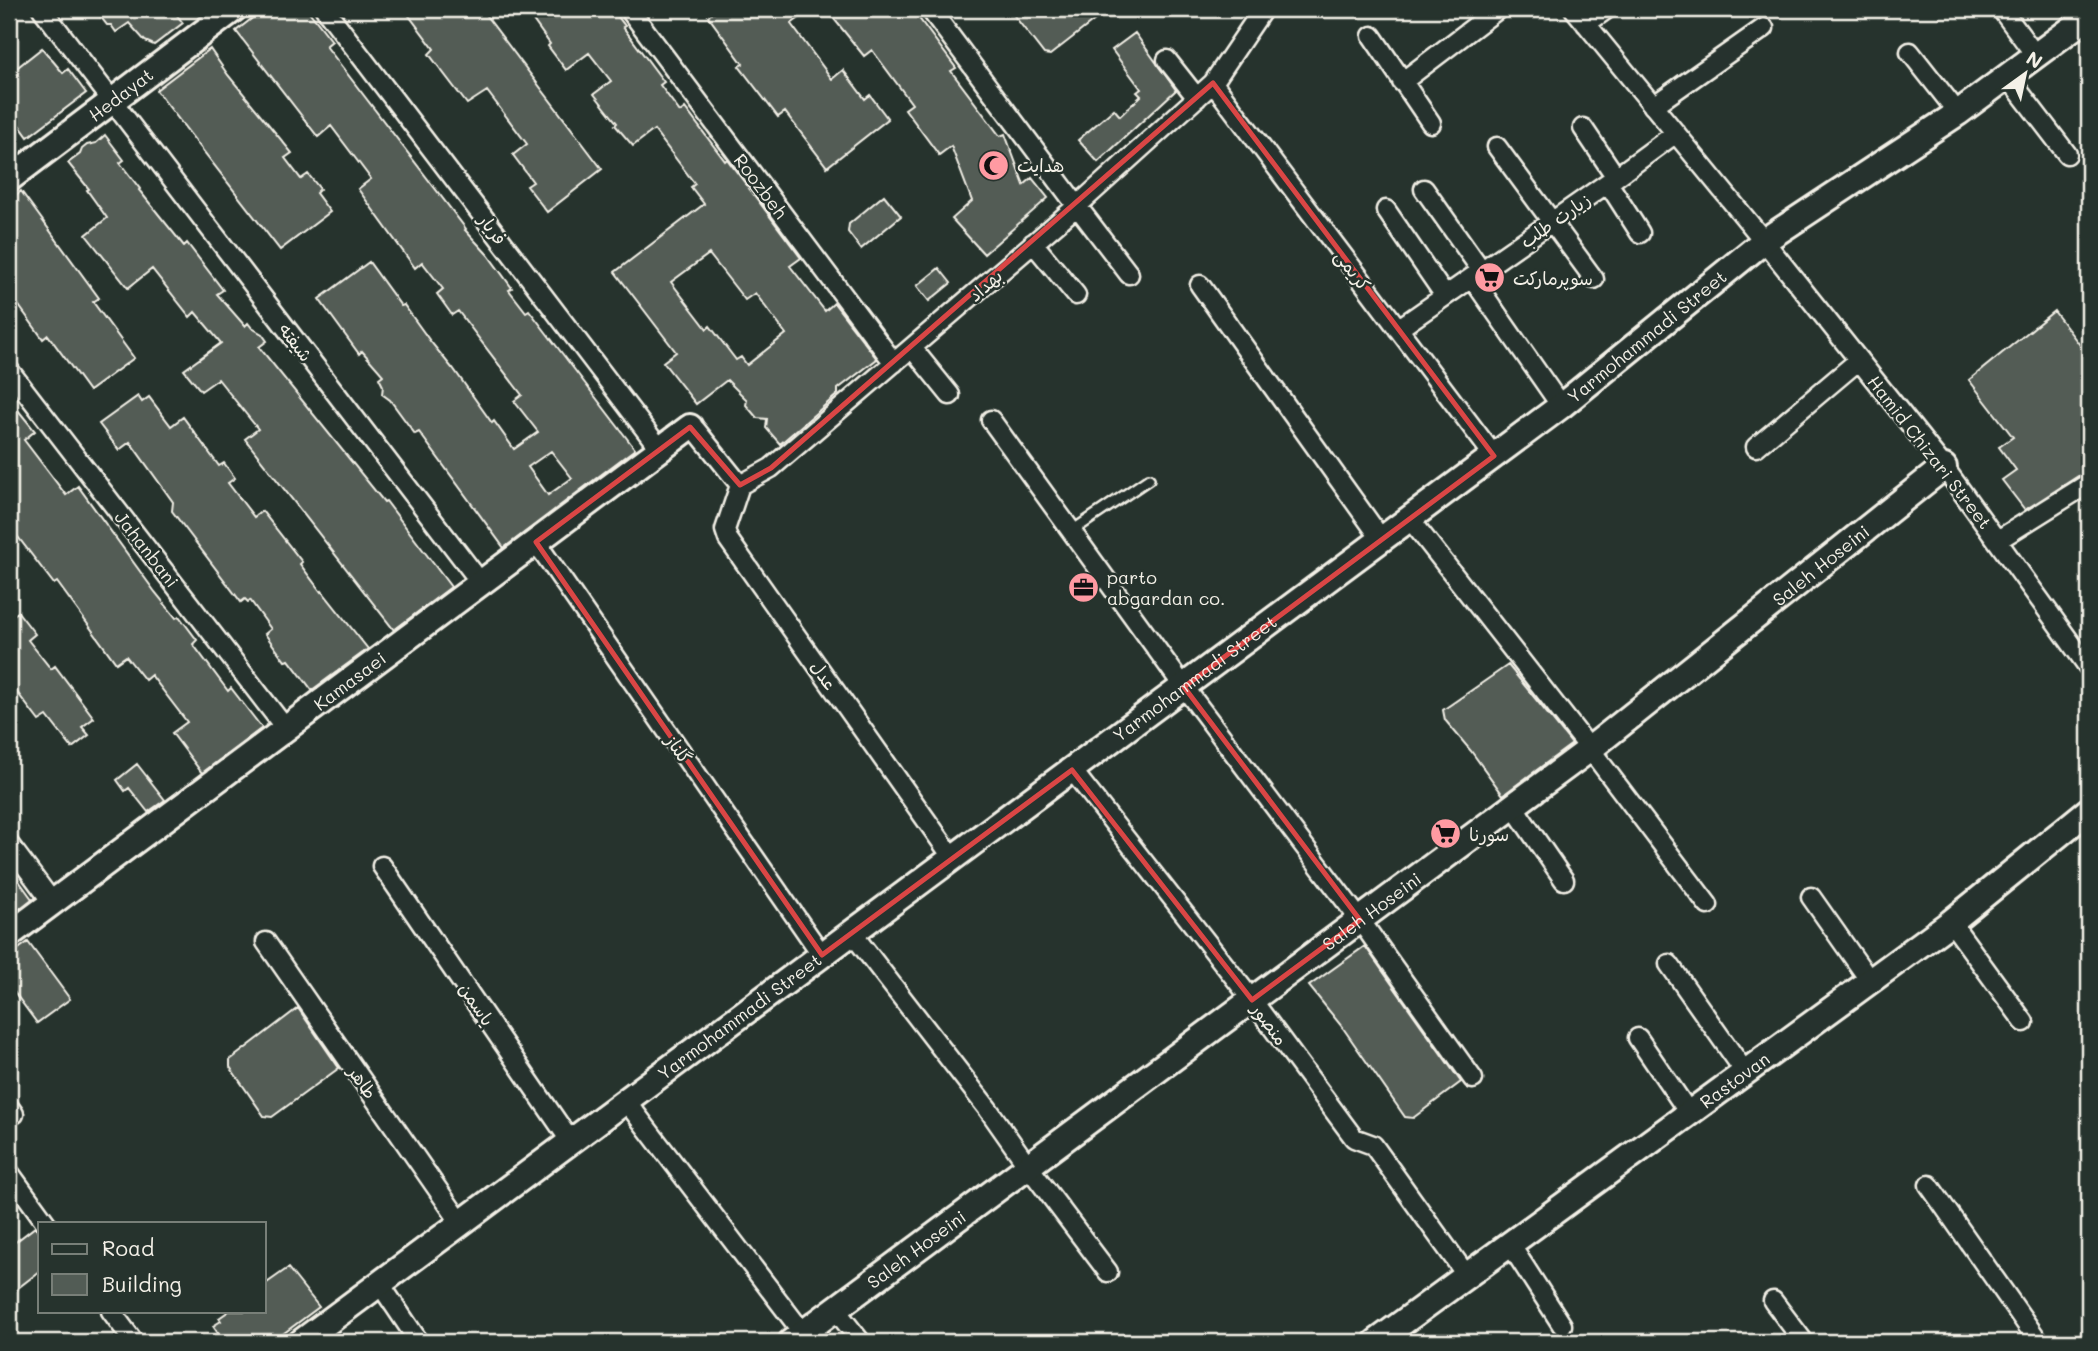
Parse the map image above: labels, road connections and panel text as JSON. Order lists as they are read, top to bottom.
{
  "streets": {
    "street": [
      "Hedayat",
      "Roozbeh",
      "زیارت طلب",
      "فریار",
      "کریمی",
      "بهداد",
      "Yarmohammadi Street",
      "شیفته",
      "Hamid Chizari Street",
      "Jahanbani",
      "Saleh Hoseini",
      "عدل",
      "Kamasaei",
      "گلناز",
      "یاسمن",
      "منصور",
      "Rastovan",
      "طاهر"
    ]
  },
  "crossings": [
    ["Hedayat", "شیفته"],
    ["Roozbeh", "بهداد"],
    ["زیارت طلب", "کریمی"],
    ["زیارت طلب", "Hamid Chizari Street"],
    ["فریار", "Kamasaei"],
    ["کریمی", "بهداد"],
    ["کریمی", "Yarmohammadi Street"],
    ["بهداد", "عدل"],
    ["Yarmohammadi Street", "Hamid Chizari Street"],
    ["Yarmohammadi Street", "عدل"],
    ["Yarmohammadi Street", "گلناز"],
    ["Yarmohammadi Street", "یاسمن"],
    ["Yarmohammadi Street", "منصور"],
    ["Yarmohammadi Street", "طاهر"],
    ["شیفته", "Kamasaei"],
    ["Hamid Chizari Street", "Saleh Hoseini"],
    ["Jahanbani", "Kamasaei"],
    ["Saleh Hoseini", "منصور"],
    ["Kamasaei", "گلناز"],
    ["منصور", "Rastovan"]
  ],
  "places": {
    "mosque": ["هدایت"],
    "supermarket": ["سوپرمارکت", "سورنا"],
    "office": ["parto abgardan co."]
  },
  "legend": ["Road", "Building"],
  "north": "top right"
}
